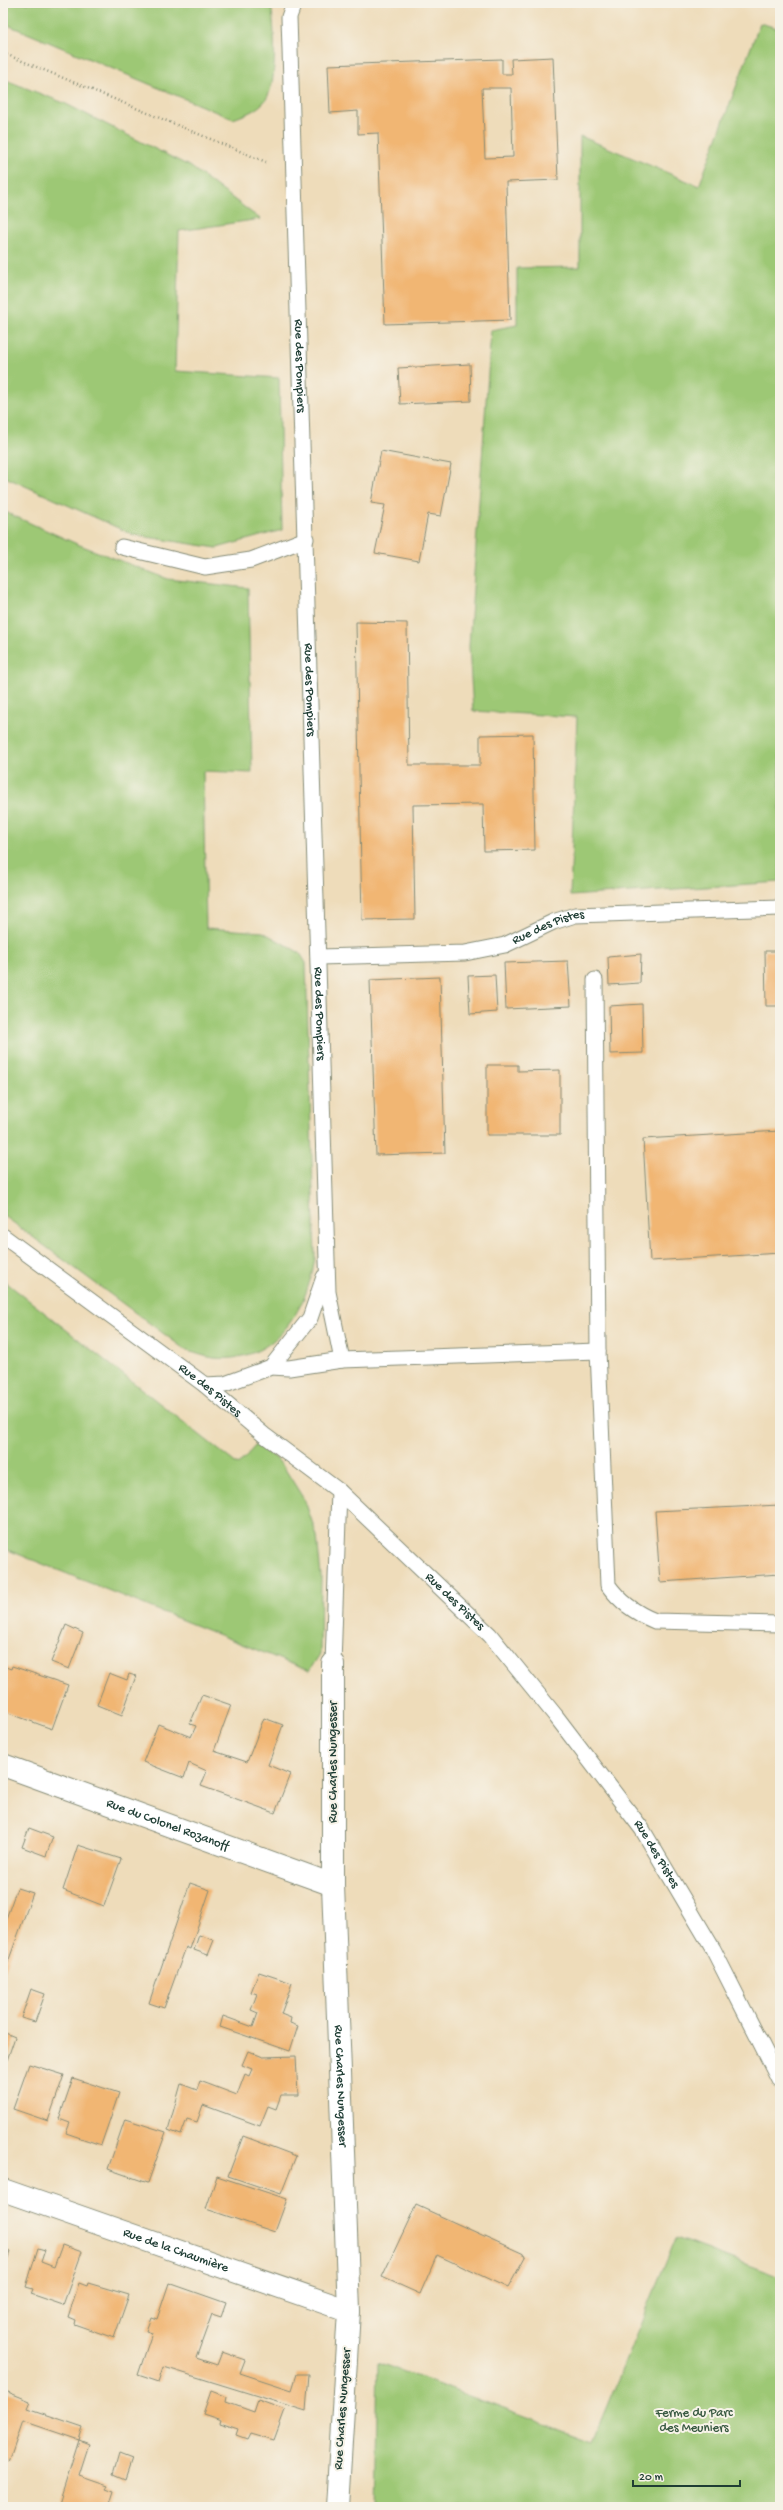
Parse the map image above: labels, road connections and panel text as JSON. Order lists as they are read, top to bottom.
{
  "streets": {
    "street": ["Rue Charles Nungesser", "Rue du Colonel Rozanoff", "Rue de la Chaumière"],
    "lane": ["Rue des Pompiers", "Rue des Pistes"]
  },
  "crossings": [
    ["Rue des Pompiers", "Rue des Pistes"],
    ["Rue Charles Nungesser", "Rue du Colonel Rozanoff"],
    ["Rue Charles Nungesser", "Rue de la Chaumière"]
  ],
  "parks": ["Ferme du Parc des Meuniers"],
  "scale_bar": "20 m"
}
